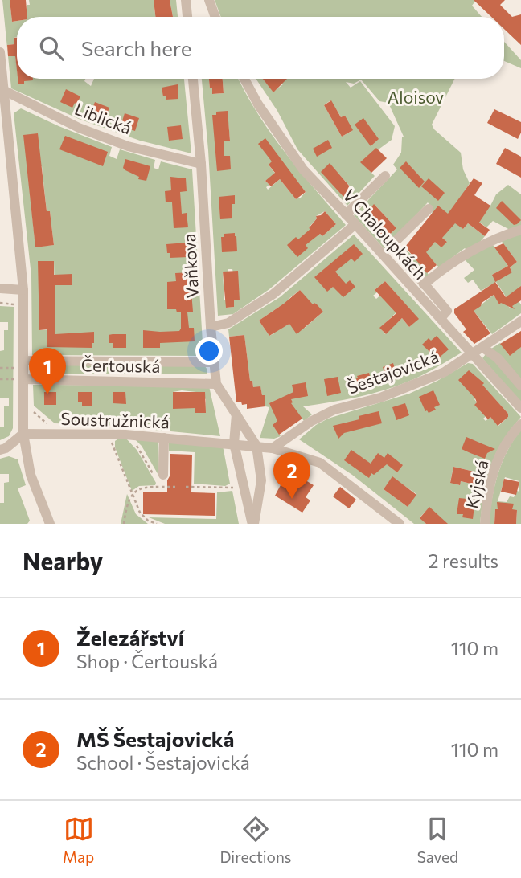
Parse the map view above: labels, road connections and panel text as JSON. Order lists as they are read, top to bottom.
{
  "streets": {
    "street": [
      "Liblická",
      "V Chaloupkách",
      "Vaňkova",
      "Čertouská",
      "Šestajovická",
      "Soustružnická",
      "Kyjská"
    ]
  },
  "crossings": [
    ["Liblická", "Vaňkova"],
    ["V Chaloupkách", "Šestajovická"],
    ["Vaňkova", "Čertouská"],
    ["Vaňkova", "Soustružnická"],
    ["Šestajovická", "Soustružnická"]
  ],
  "parks": ["Aloisov"],
  "page": {
    "search": "Search here",
    "pins": ["1", "2"],
    "heading": ["Nearby", "2 results"],
    "list": [
      {
        "mark": "1",
        "name": "Železářství",
        "note": "Shop · Čertouská",
        "value": "110 m"
      },
      {
        "mark": "2",
        "name": "MŠ Šestajovická",
        "note": "School · Šestajovická",
        "value": "110 m"
      }
    ],
    "nav": ["Map", "Directions", "Saved"]
  }
}
